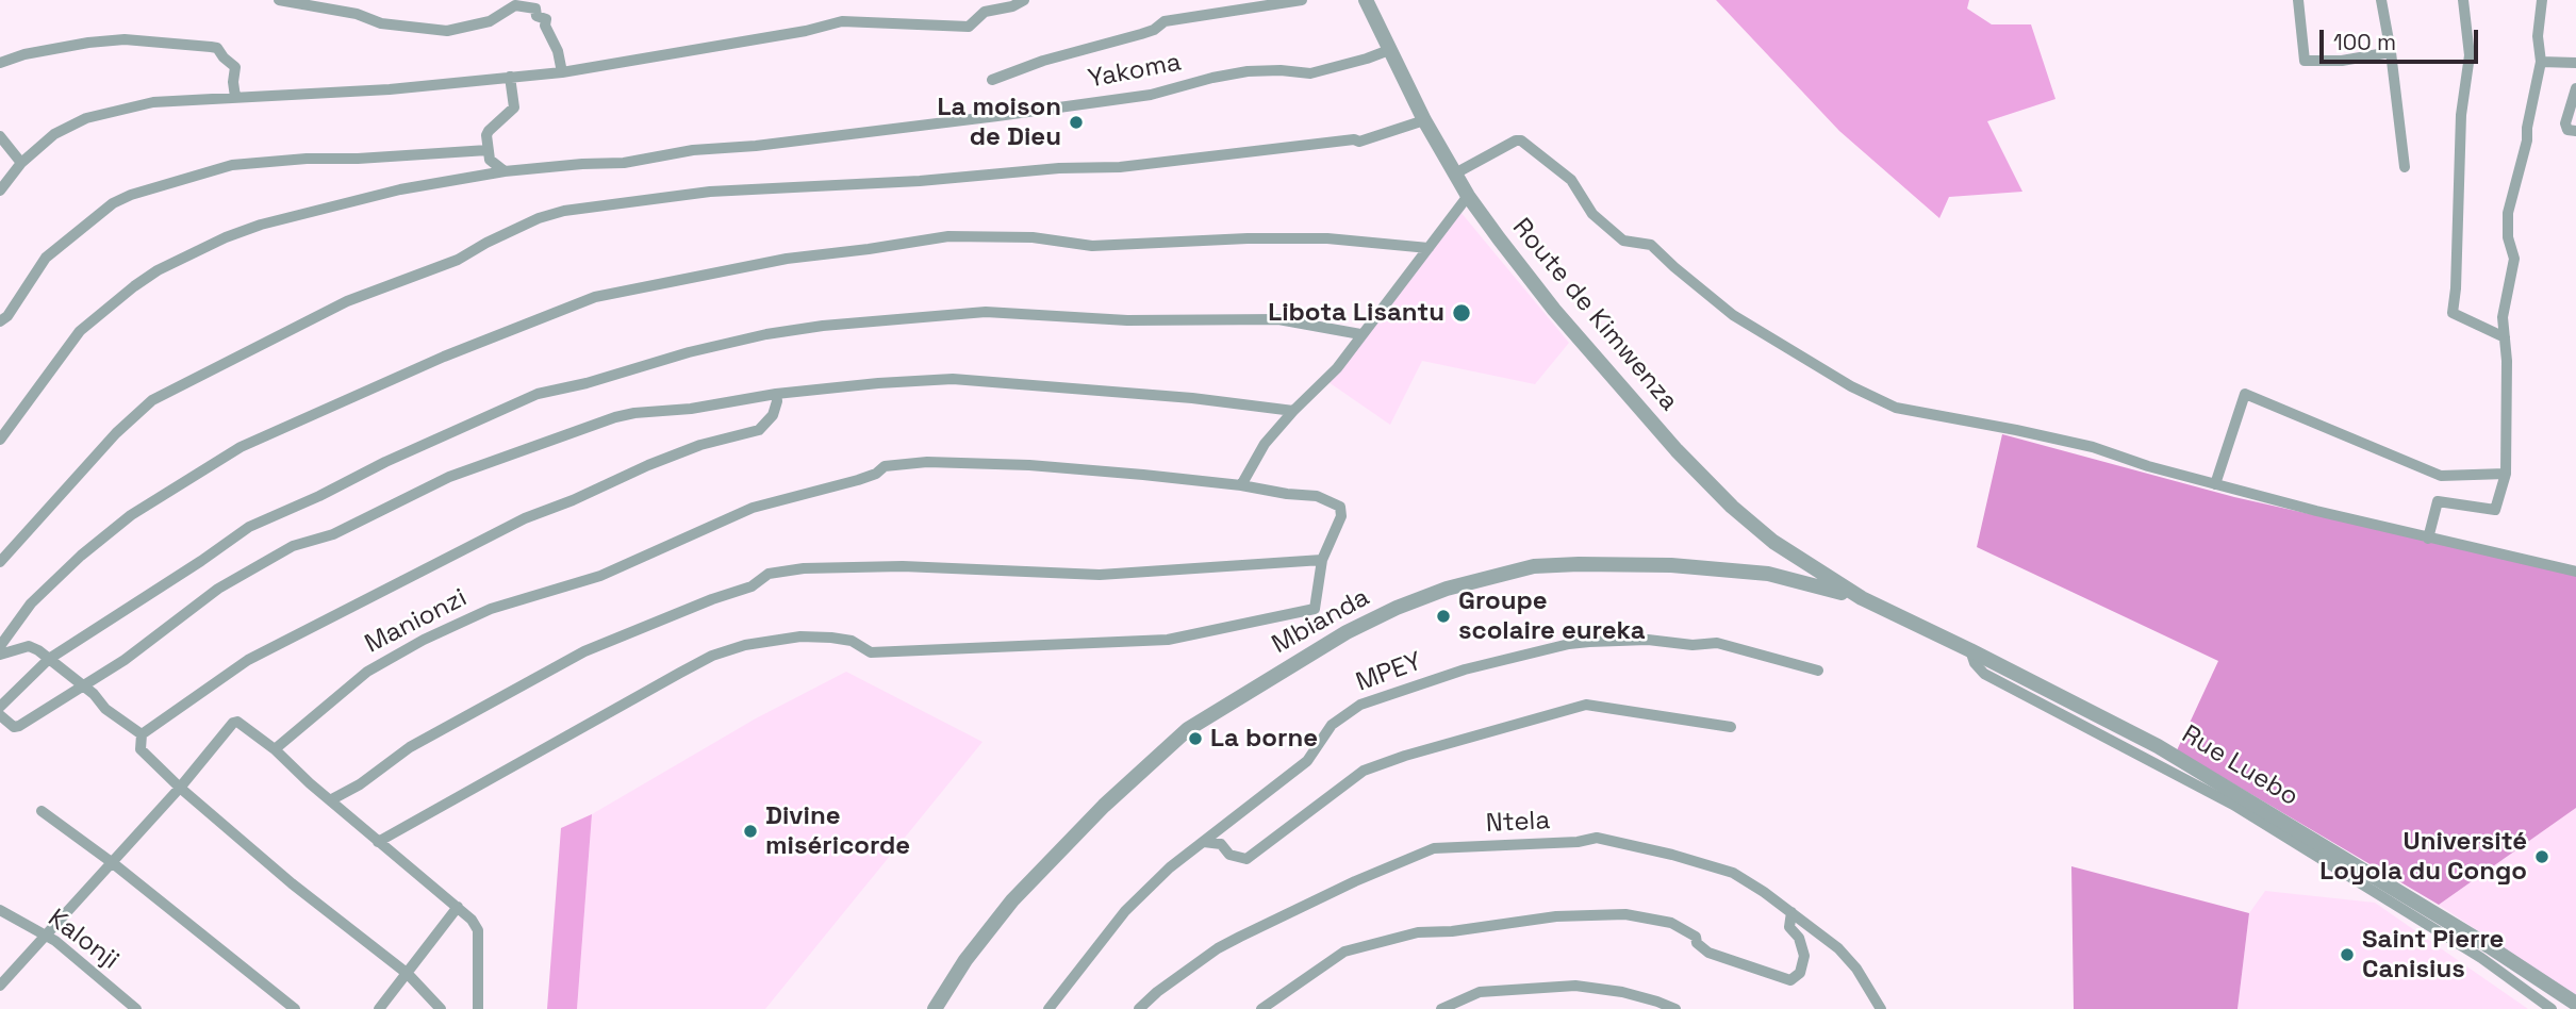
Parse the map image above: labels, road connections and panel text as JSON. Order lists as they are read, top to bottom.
{
  "streets": {
    "street": [
      "Yakoma",
      "Route de Kimwenza",
      "Manionzi",
      "Mbianda",
      "MPEY",
      "Rue Luebo",
      "Ntela",
      "Kalonji"
    ]
  },
  "crossings": [
    ["Yakoma", "Route de Kimwenza"],
    ["Route de Kimwenza", "Mbianda"],
    ["Route de Kimwenza", "Rue Luebo"],
    ["Mbianda", "Rue Luebo"]
  ],
  "places": [
    "La moison de Dieu",
    "Libota Lisantu",
    "Groupe scolaire eureka",
    "La borne",
    "Divine miséricorde",
    "Université Loyola du Congo",
    "Saint Pierre Canisius"
  ],
  "scale_bar": "100 m"
}
